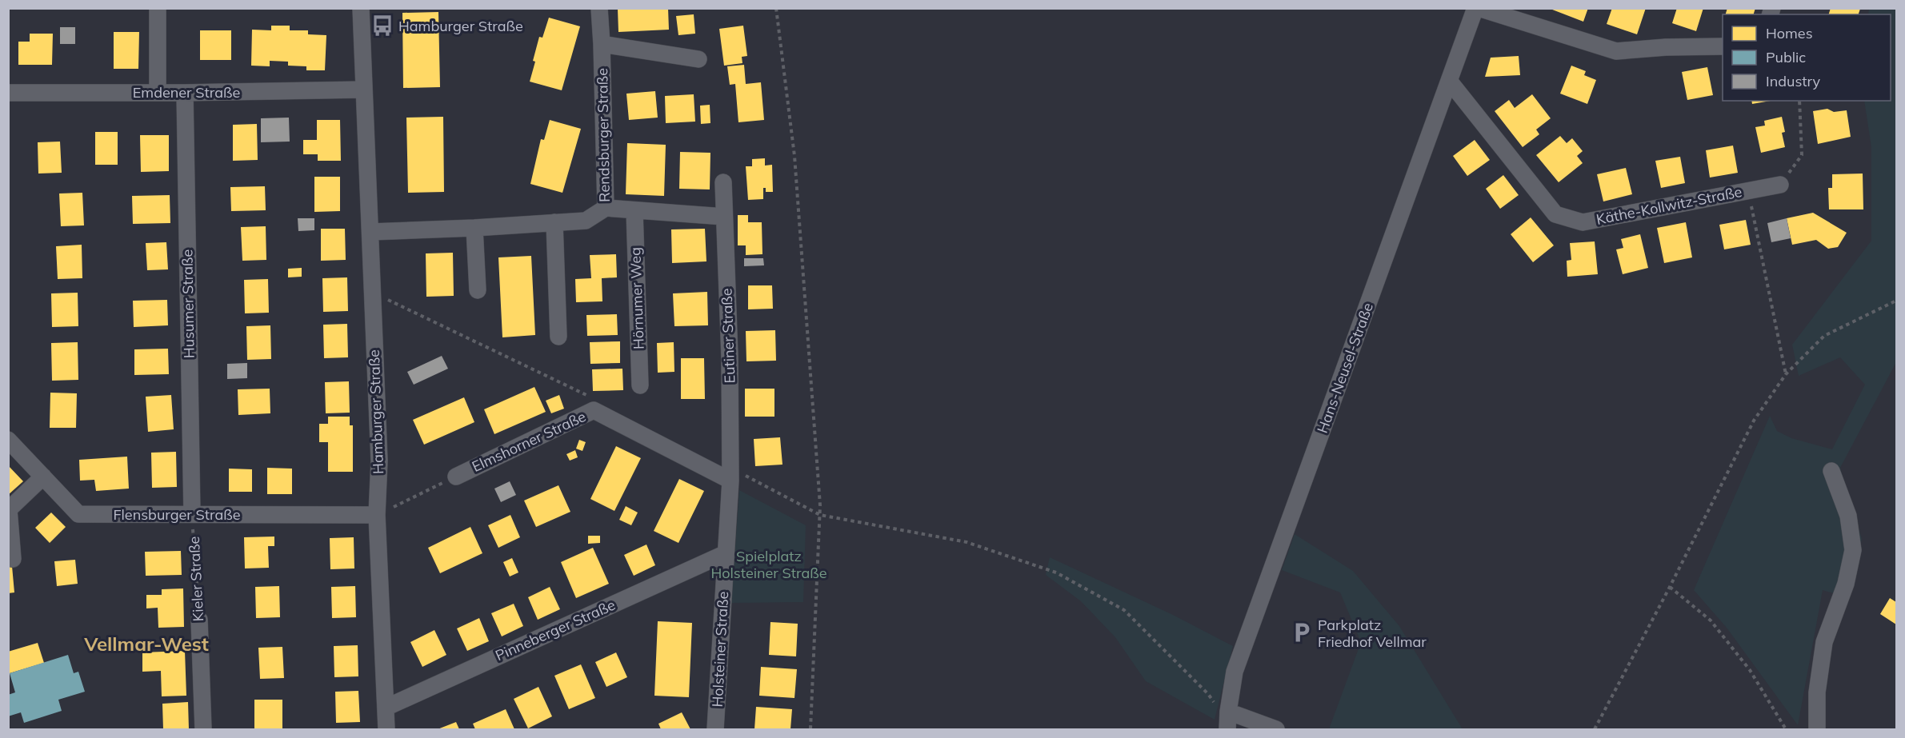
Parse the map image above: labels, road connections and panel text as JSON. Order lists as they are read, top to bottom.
{
  "streets": {
    "street": [
      "Emdener Straße",
      "Rendsburger Straße",
      "Käthe-Kollwitz-Straße",
      "Hörnumer Weg",
      "Husumer Straße",
      "Eutiner Straße",
      "Hans-Neusel-Straße",
      "Hamburger Straße",
      "Elmshorner Straße",
      "Flensburger Straße",
      "Kieler Straße",
      "Pinneberger Straße",
      "Holsteiner Straße"
    ]
  },
  "crossings": [
    ["Emdener Straße", "Husumer Straße"],
    ["Emdener Straße", "Hamburger Straße"],
    ["Rendsburger Straße", "Hamburger Straße"],
    ["Käthe-Kollwitz-Straße", "Hans-Neusel-Straße"],
    ["Husumer Straße", "Flensburger Straße"],
    ["Husumer Straße", "Kieler Straße"],
    ["Eutiner Straße", "Elmshorner Straße"],
    ["Eutiner Straße", "Holsteiner Straße"],
    ["Hamburger Straße", "Flensburger Straße"],
    ["Hamburger Straße", "Pinneberger Straße"],
    ["Elmshorner Straße", "Holsteiner Straße"],
    ["Flensburger Straße", "Kieler Straße"],
    ["Pinneberger Straße", "Holsteiner Straße"]
  ],
  "districts": ["Vellmar-West"],
  "parks": ["Spielplatz Holsteiner Straße"],
  "places": {
    "bus stop": ["Hamburger Straße"],
    "parking": ["Parkplatz Friedhof Vellmar"]
  },
  "legend": ["Homes", "Public", "Industry"]
}
